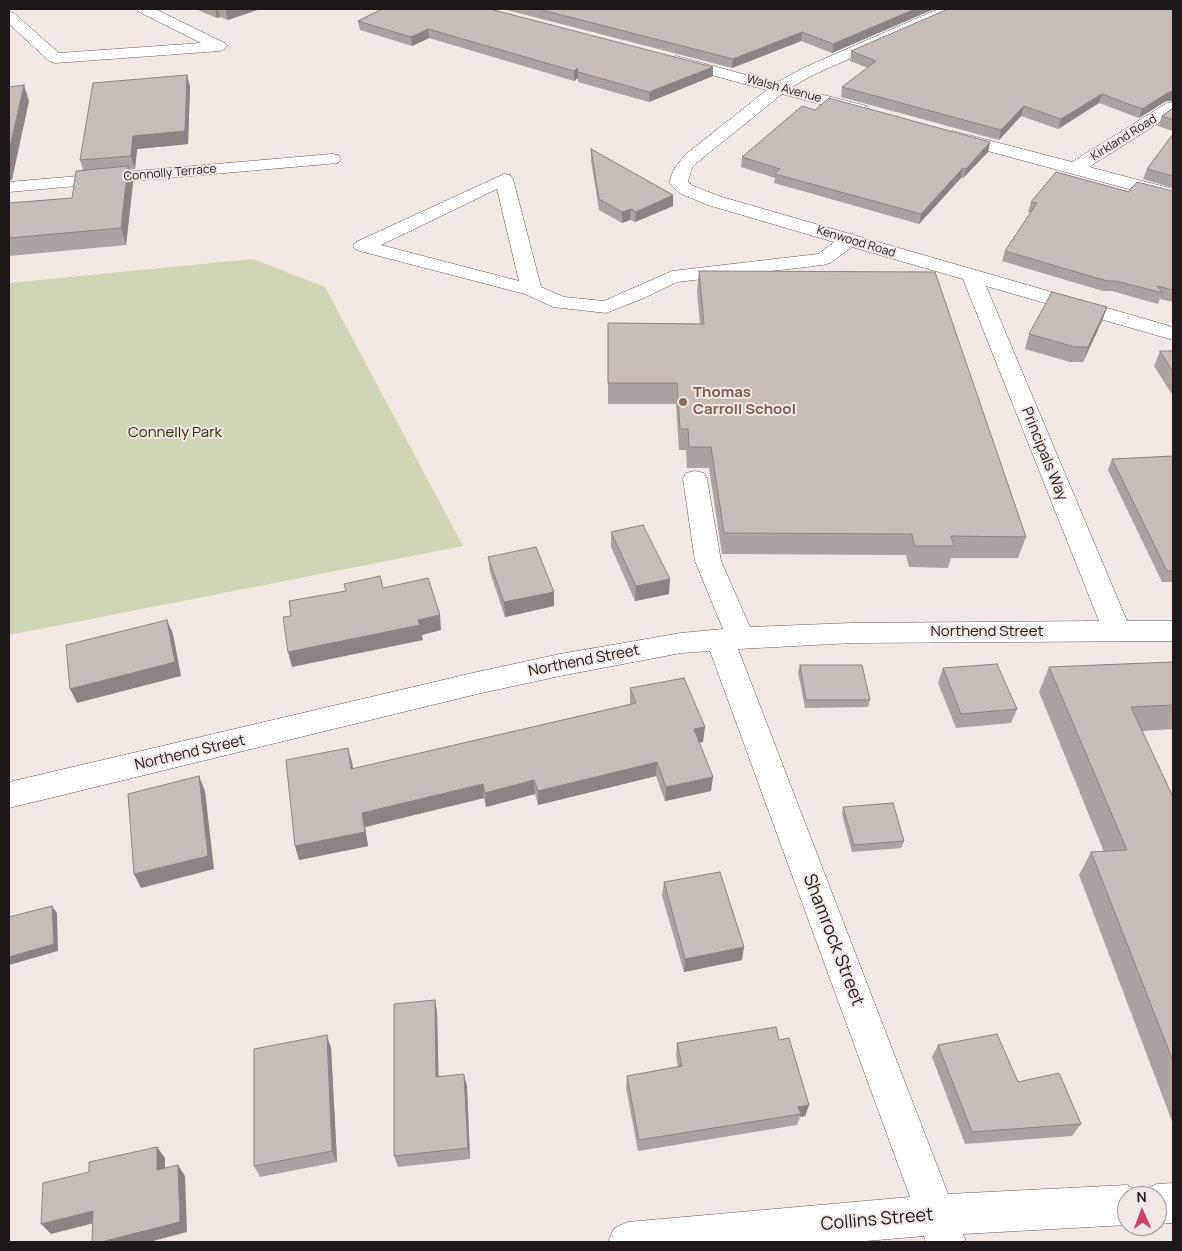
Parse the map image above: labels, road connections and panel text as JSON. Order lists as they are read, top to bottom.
{
  "streets": {
    "street": [
      "Walsh Avenue",
      "Kirkland Road",
      "Connolly Terrace",
      "Kenwood Road",
      "Principals Way",
      "Northend Street",
      "Shamrock Street",
      "Collins Street"
    ]
  },
  "crossings": [
    ["Walsh Avenue", "Kenwood Road"],
    ["Kenwood Road", "Principals Way"],
    ["Principals Way", "Northend Street"],
    ["Northend Street", "Shamrock Street"],
    ["Shamrock Street", "Collins Street"]
  ],
  "parks": ["Connelly Park"],
  "places": ["Thomas Carroll School"],
  "north": "top"
}
